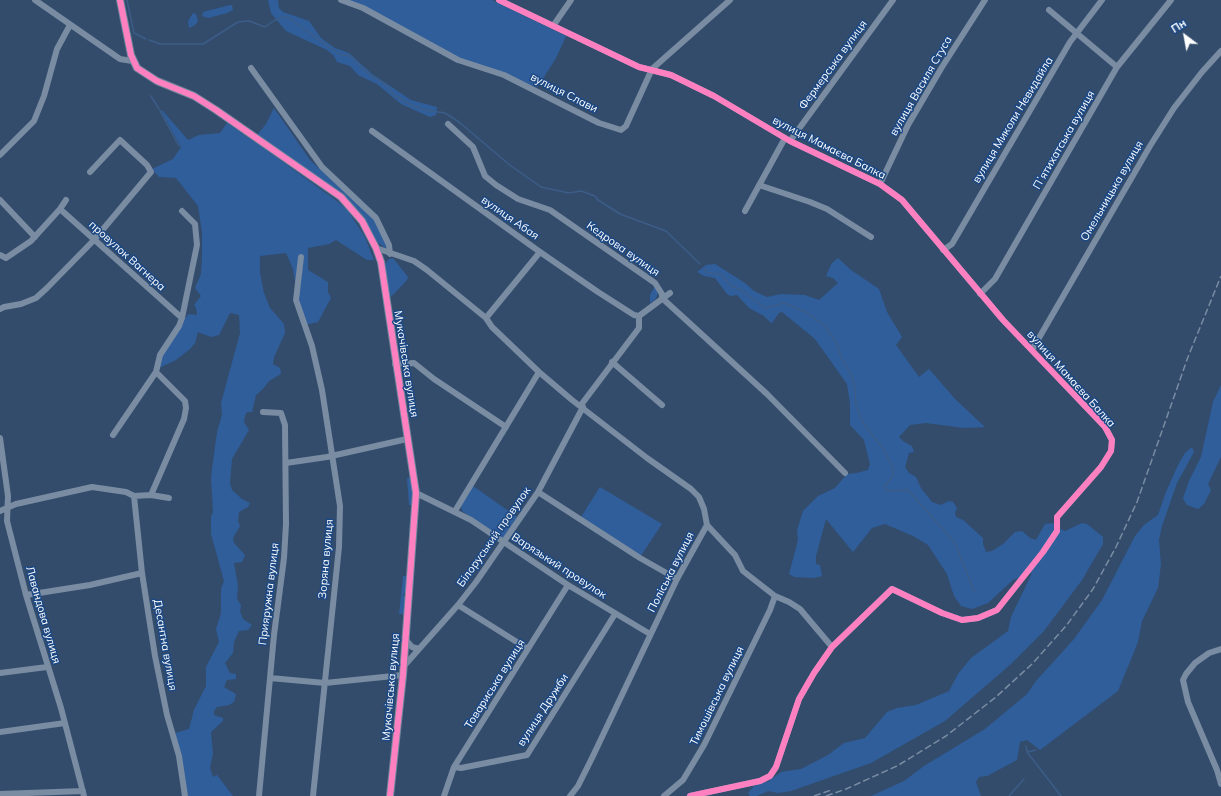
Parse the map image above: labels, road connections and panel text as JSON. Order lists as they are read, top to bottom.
{
  "streets": {
    "street": [
      "Фермерська вулиця",
      "вулиця Василя Стуса",
      "вулиця Слави",
      "вулиця Миколи Невидайла",
      "Пʼятихатська вулиця",
      "вулиця Мамаєва Балка",
      "Омельницька вулиця",
      "вулиця Абая",
      "Кедрова вулиця",
      "провулок Вагнера",
      "Мукачівська вулиця",
      "Білоруський провулок",
      "Зоряна вулиця",
      "Варязький провулок",
      "Поліська вулиця",
      "Прияружна вулиця",
      "Лавандова вулиця",
      "Десантна вулиця",
      "Товариська вулиця",
      "Тимошівська вулиця",
      "вулиця Дружби"
    ]
  },
  "crossings": [
    ["Фермерська вулиця", "вулиця Мамаєва Балка"],
    ["вулиця Василя Стуса", "вулиця Мамаєва Балка"],
    ["вулиця Слави", "вулиця Мамаєва Балка"],
    ["вулиця Миколи Невидайла", "вулиця Мамаєва Балка"],
    ["Пʼятихатська вулиця", "вулиця Мамаєва Балка"],
    ["вулиця Мамаєва Балка", "Омельницька вулиця"],
    ["вулиця Абая", "Білоруський провулок"],
    ["Мукачівська вулиця", "Білоруський провулок"],
    ["Мукачівська вулиця", "Варязький провулок"],
    ["Білоруський провулок", "Варязький провулок"],
    ["Білоруський провулок", "Поліська вулиця"],
    ["Варязький провулок", "Поліська вулиця"],
    ["Варязький провулок", "Товариська вулиця"],
    ["Варязький провулок", "вулиця Дружби"],
    ["Товариська вулиця", "вулиця Дружби"]
  ],
  "north": "top left"
}
